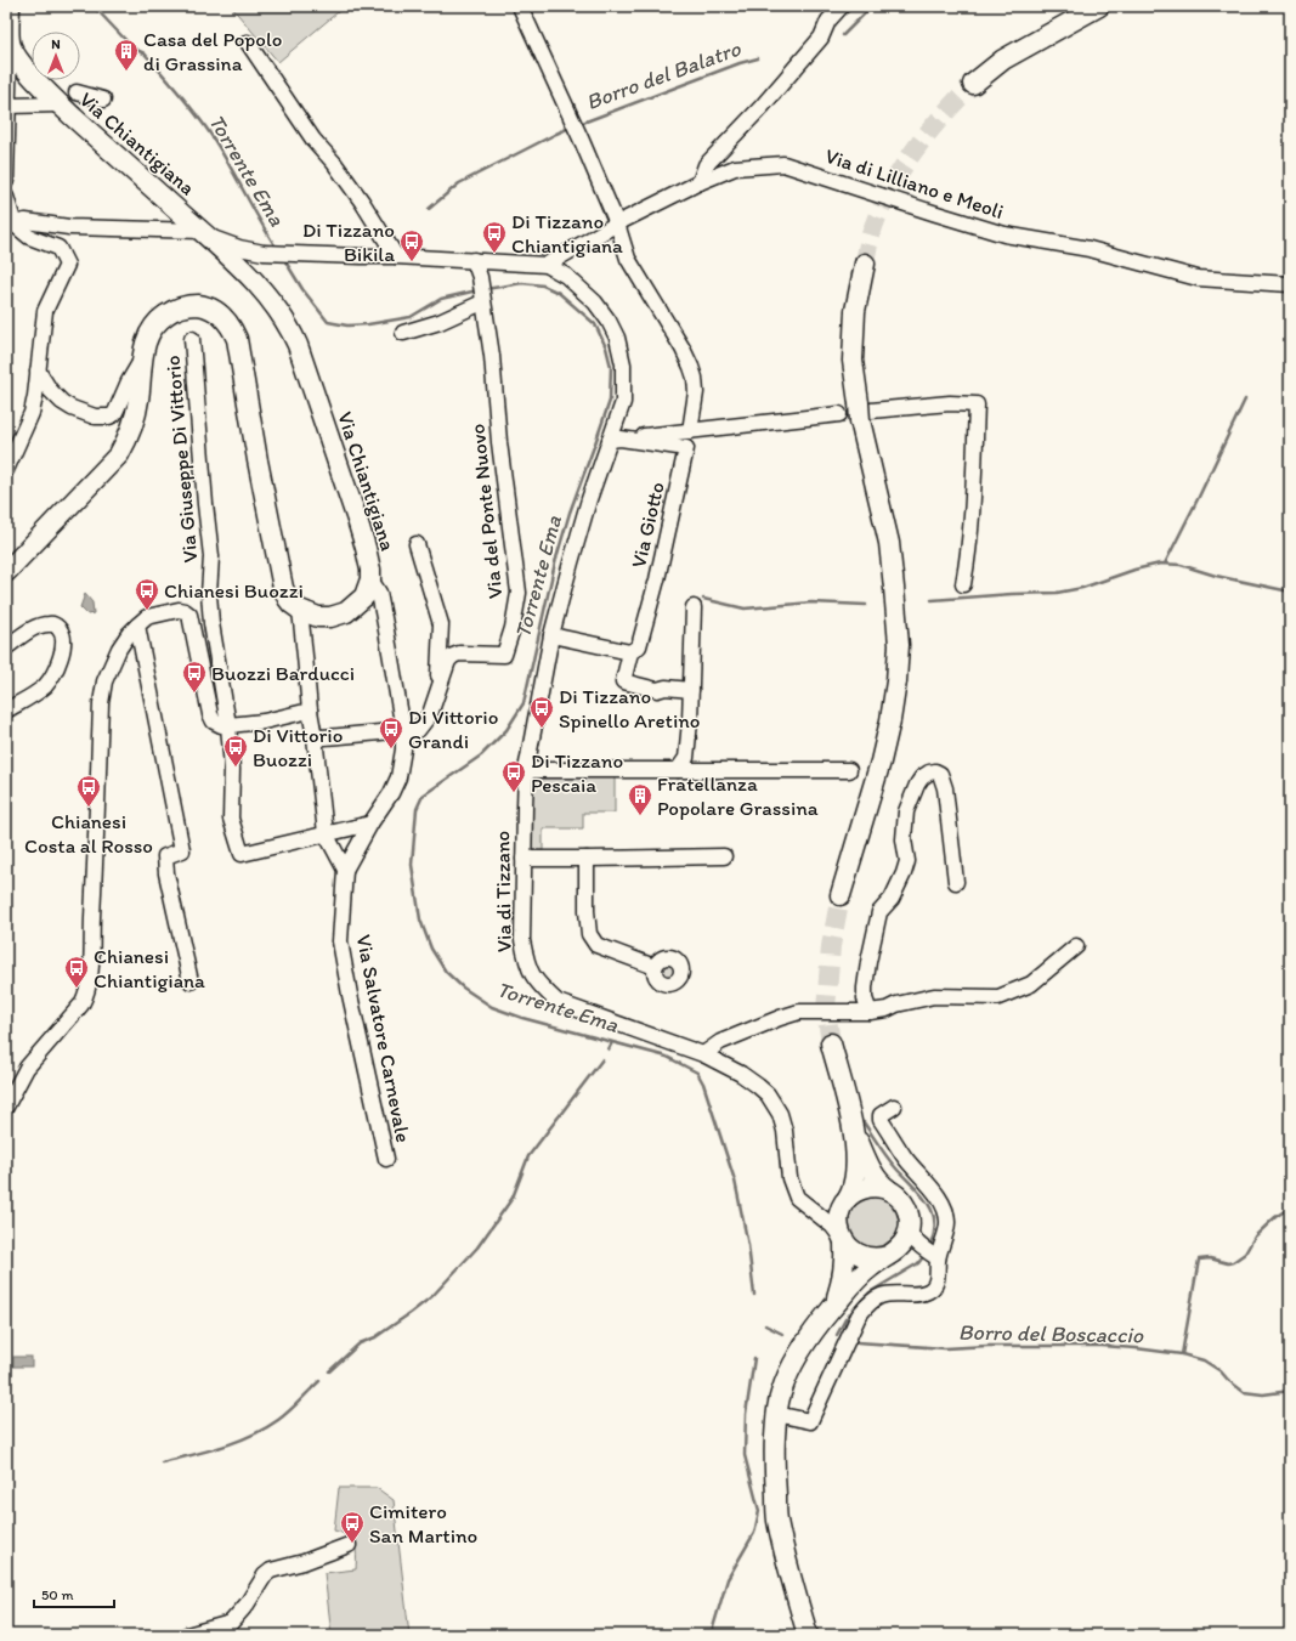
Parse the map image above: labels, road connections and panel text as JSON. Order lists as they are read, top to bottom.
{
  "streets": {
    "main road": ["Via Chiantigiana", "Via di Tizzano"],
    "street": [
      "Via di Lilliano e Meoli",
      "Via Giuseppe Di Vittorio",
      "Via del Ponte Nuovo",
      "Via Giotto",
      "Via Salvatore Carnevale"
    ]
  },
  "crossings": [
    ["Via Chiantigiana", "Via di Tizzano"],
    ["Via di Lilliano e Meoli", "Via di Tizzano"],
    ["Via Giuseppe Di Vittorio", "Via Salvatore Carnevale"],
    ["Via del Ponte Nuovo", "Via di Tizzano"],
    ["Via Giotto", "Via di Tizzano"]
  ],
  "water": ["Borro del Balatro", "Torrente Ema", "Borro del Boscaccio"],
  "places": {
    "building": ["Casa del Popolo di Grassina", "Fratellanza Popolare Grassina"],
    "bus stop": [
      "Di Tizzano Chiantigiana",
      "Di Tizzano Bikila",
      "Chianesi Buozzi",
      "Buozzi Barducci",
      "Di Tizzano Spinello Aretino",
      "Di Vittorio Grandi",
      "Di Vittorio Buozzi",
      "Di Tizzano Pescaia",
      "Chianesi Costa al Rosso",
      "Chianesi Chiantigiana",
      "Cimitero San Martino"
    ]
  },
  "scale_bar": "50 m",
  "north": "top"
}
